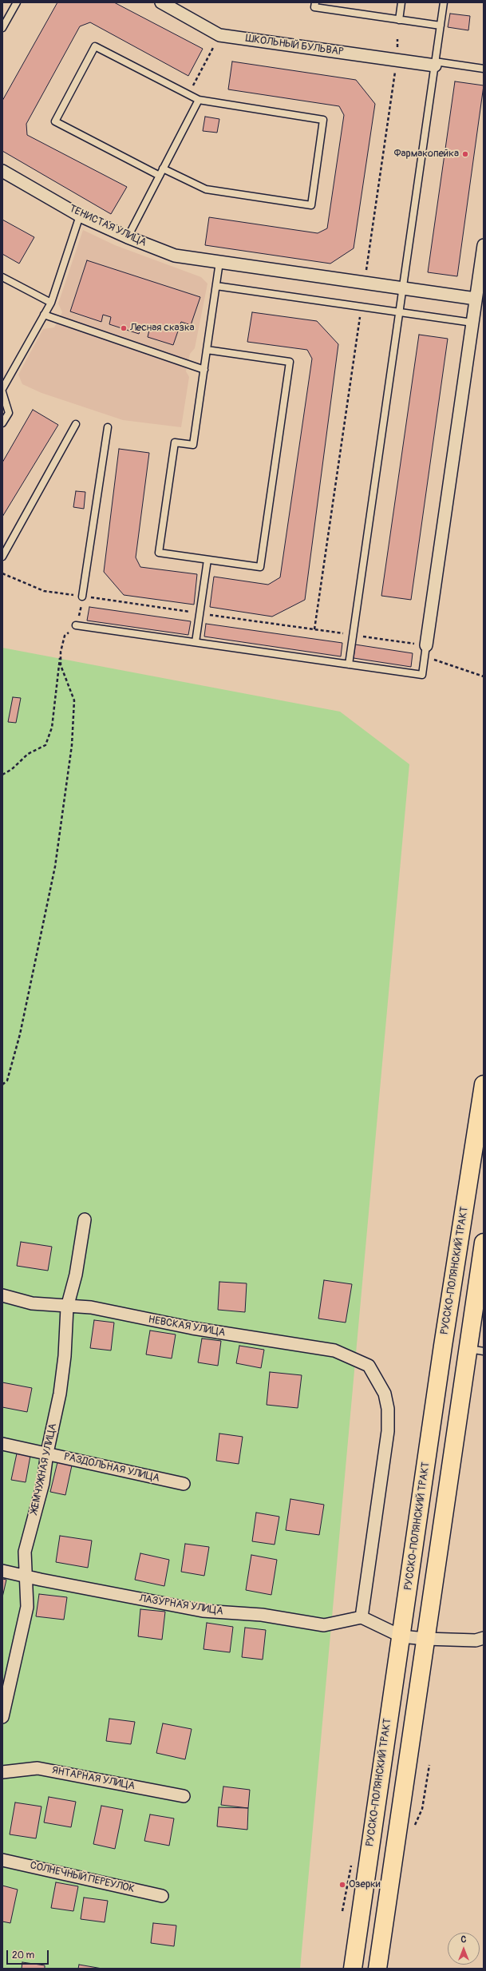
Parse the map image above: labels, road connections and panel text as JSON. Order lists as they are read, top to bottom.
{
  "streets": {
    "main road": ["РУССКО-ПОЛЯНСКИЙ ТРАКТ"],
    "street": [
      "ШКОЛЬНЫЙ БУЛЬВАР",
      "ТЕНИСТАЯ УЛИЦА",
      "НЕВСКАЯ УЛИЦА",
      "РАЗДОЛЬНАЯ УЛИЦА",
      "ЖЕМЧУЖНАЯ УЛИЦА",
      "ЛАЗУРНАЯ УЛИЦА",
      "ЯНТАРНАЯ УЛИЦА",
      "СОЛНЕЧНЫЙ ПЕРЕУЛОК"
    ]
  },
  "crossings": [
    ["НЕВСКАЯ УЛИЦА", "ЖЕМЧУЖНАЯ УЛИЦА"],
    ["НЕВСКАЯ УЛИЦА", "ЛАЗУРНАЯ УЛИЦА"],
    ["РАЗДОЛЬНАЯ УЛИЦА", "ЖЕМЧУЖНАЯ УЛИЦА"],
    ["ЖЕМЧУЖНАЯ УЛИЦА", "ЛАЗУРНАЯ УЛИЦА"]
  ],
  "places": ["Фармакопейка", "Лесная сказка", "Озерки"],
  "scale_bar": "20 m",
  "north": "top"
}
